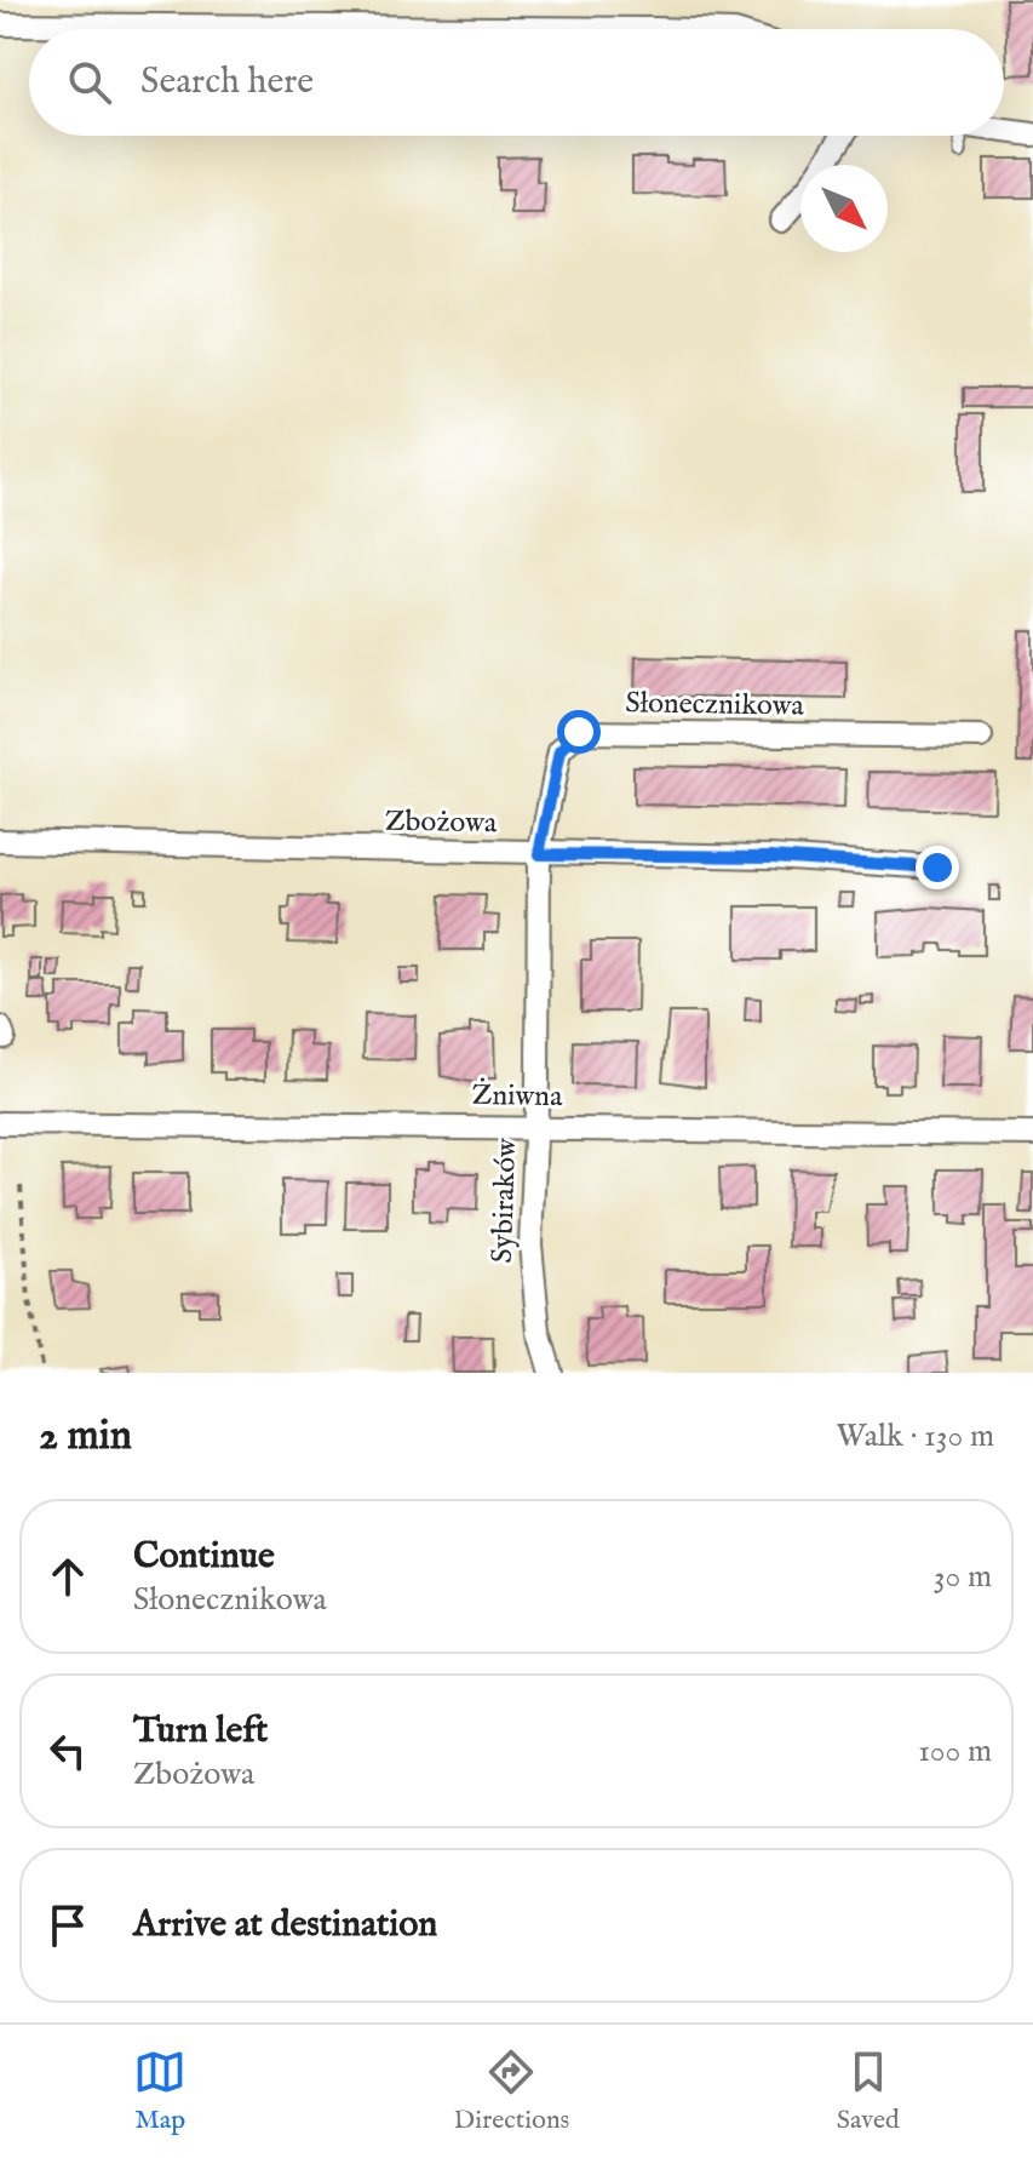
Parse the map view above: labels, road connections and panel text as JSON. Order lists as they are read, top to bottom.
{
  "streets": {
    "street": [
      "Słonecznikowa",
      "Zbożowa",
      "Żniwna",
      "Sybiraków"
    ]
  },
  "crossings": [
    ["Słonecznikowa", "Zbożowa"],
    ["Słonecznikowa", "Sybiraków"],
    ["Zbożowa", "Sybiraków"],
    ["Żniwna", "Sybiraków"]
  ],
  "north": "bottom right",
  "page": {
    "search": "Search here",
    "heading": ["2 min", "Walk · 130 m"],
    "list": [
      ["Continue", "Słonecznikowa", "30 m"],
      ["Turn left", "Zbożowa", "100 m"],
      "Arrive at destination"
    ],
    "nav": ["Map", "Directions", "Saved"]
  }
}
